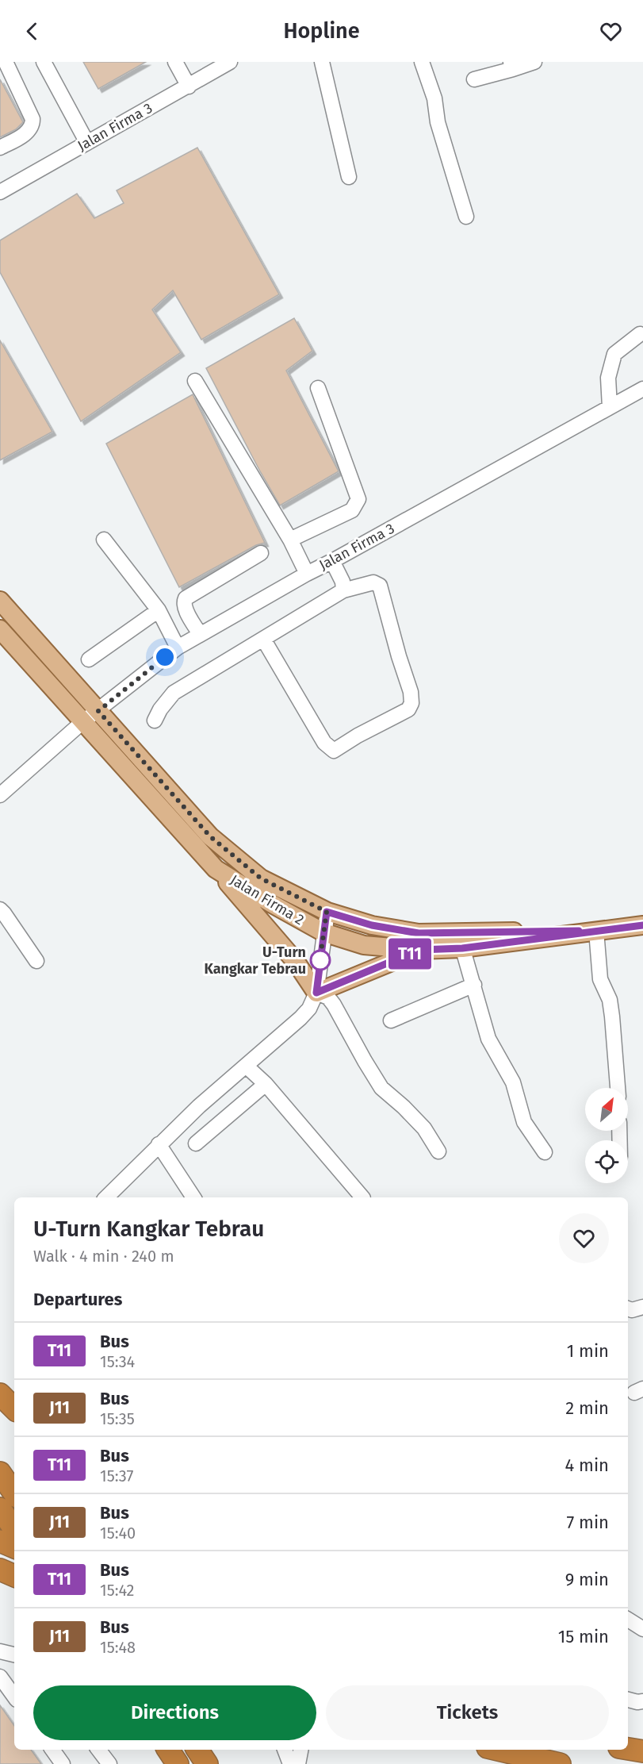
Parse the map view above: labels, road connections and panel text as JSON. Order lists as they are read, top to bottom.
{
  "streets": {
    "main road": ["Jalan Firma 2"],
    "street": ["Jalan Firma 3"]
  },
  "crossings": [
    ["Jalan Firma 3", "Jalan Firma 2"]
  ],
  "places": ["U-Turn Kangkar Tebrau"],
  "lines": ["bus line T11"],
  "north": "top right",
  "page": {
    "header": "Hopline",
    "on_map": "T11",
    "heading": [
      ["U-Turn Kangkar Tebrau", "Walk · 4 min · 240 m"],
      "Departures"
    ],
    "list": [
      {
        "mark": "T11",
        "name": "Bus",
        "note": "15:34",
        "value": "1 min"
      },
      {
        "mark": "J11",
        "name": "Bus",
        "note": "15:35",
        "value": "2 min"
      },
      {
        "mark": "T11",
        "name": "Bus",
        "note": "15:37",
        "value": "4 min"
      },
      {
        "mark": "J11",
        "name": "Bus",
        "note": "15:40",
        "value": "7 min"
      },
      {
        "mark": "T11",
        "name": "Bus",
        "note": "15:42",
        "value": "9 min"
      },
      {
        "mark": "J11",
        "name": "Bus",
        "note": "15:48",
        "value": "15 min"
      }
    ],
    "buttons": ["Directions", "Tickets"]
  }
}
